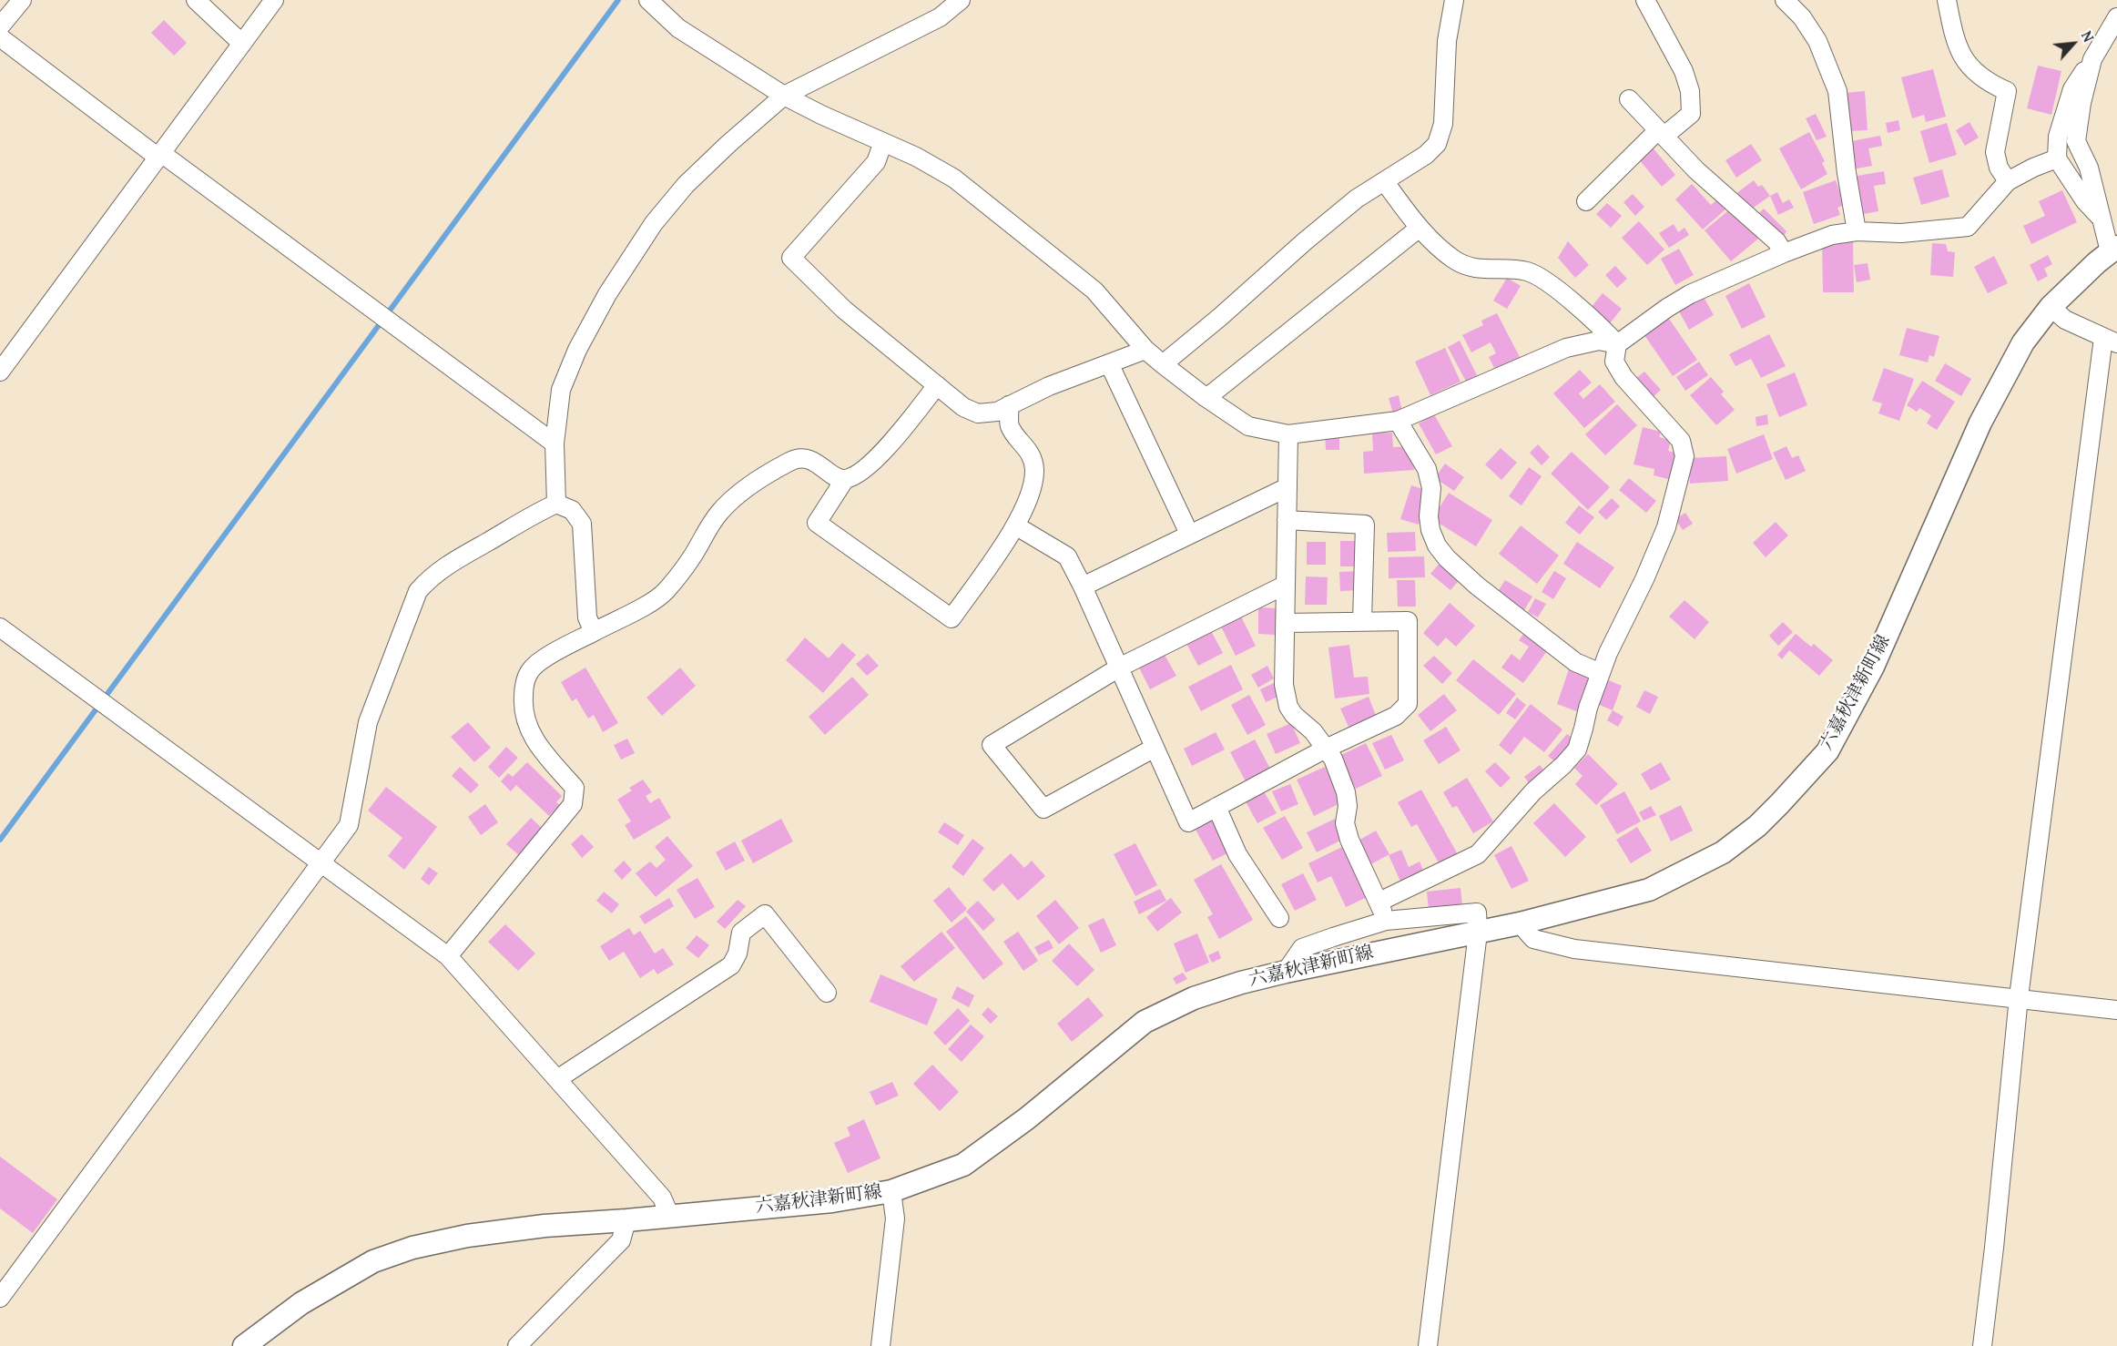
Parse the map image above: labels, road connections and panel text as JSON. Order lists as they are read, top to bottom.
{
  "streets": {
    "main road": ["六嘉秋津新町線"]
  },
  "north": "top right"
}
